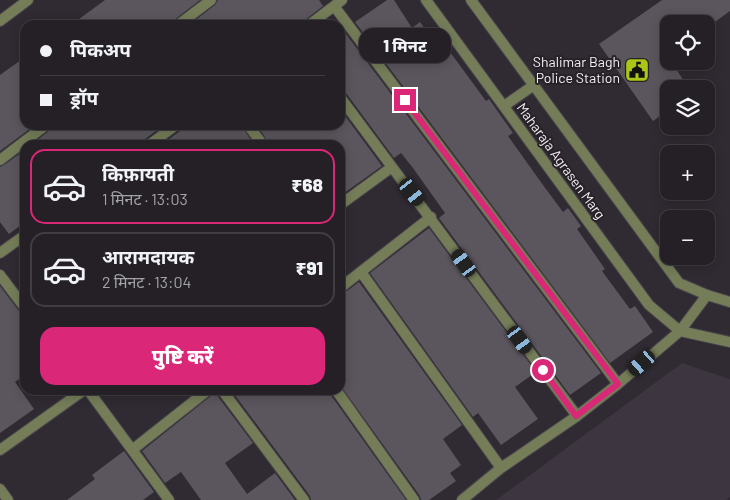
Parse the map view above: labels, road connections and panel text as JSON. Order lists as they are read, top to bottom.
{
  "streets": {
    "street": ["Maharaja Agrasen Marg"]
  },
  "places": {
    "public building": ["Shalimar Bagh Police Station"]
  },
  "page": {
    "map_buttons": ["+", "−"],
    "banner": ["पिकअप", "ड्रॉप"],
    "bubble": "1 मिनट",
    "list": [
      {
        "name": "किफ़ायती",
        "note": "1 मिनट · 13:03",
        "value": "₹68"
      },
      {
        "name": "आरामदायक",
        "note": "2 मिनट · 13:04",
        "value": "₹91"
      }
    ],
    "buttons": "पुष्टि करें"
  }
}
